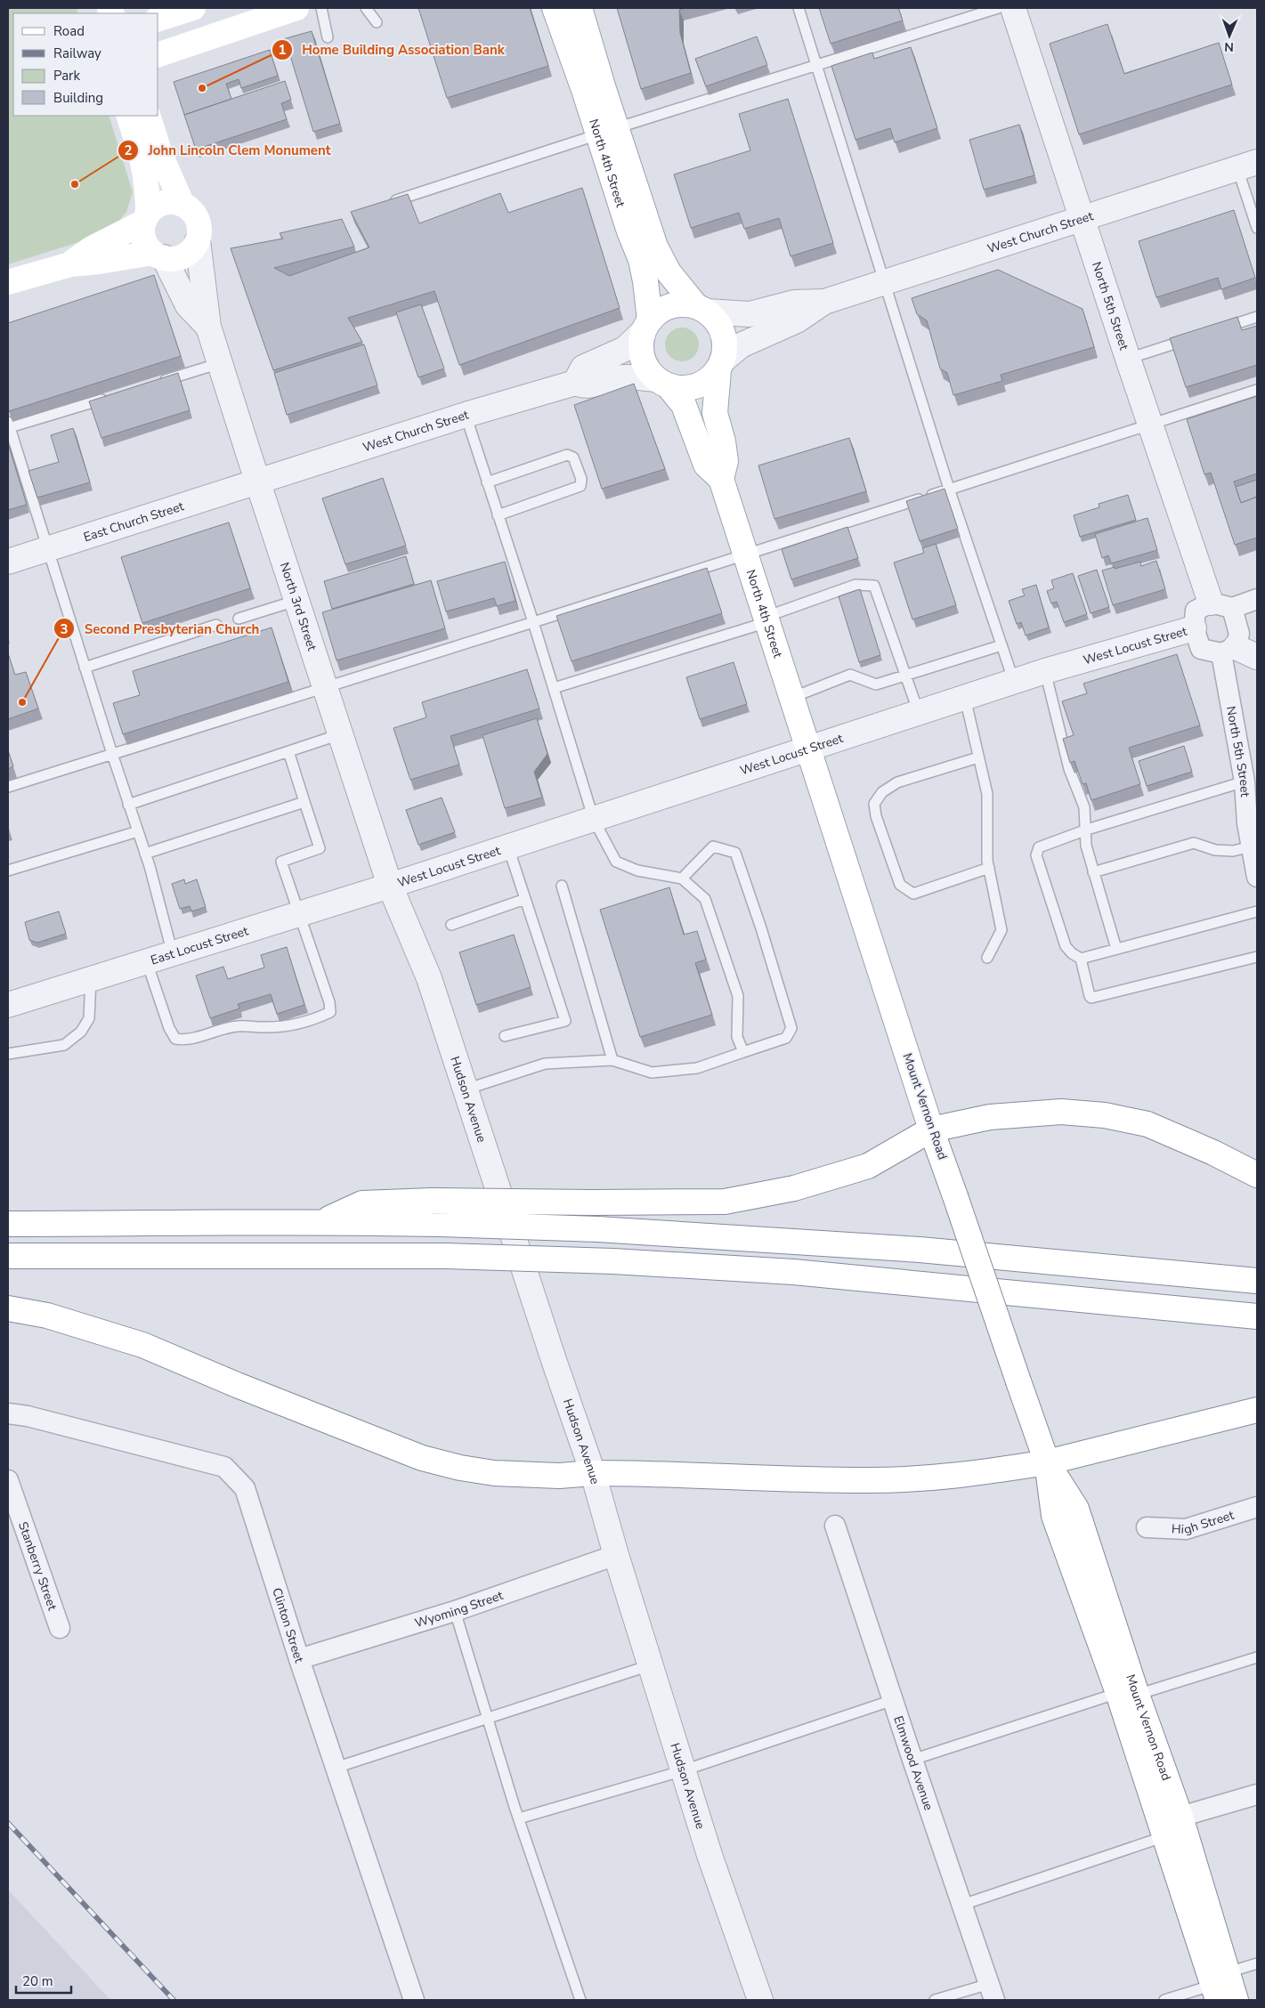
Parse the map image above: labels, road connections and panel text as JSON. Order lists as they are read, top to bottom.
{
  "streets": {
    "main road": ["North 4th Street", "Mount Vernon Road"],
    "street": [
      "West Church Street",
      "North 5th Street",
      "East Church Street",
      "North 3rd Street",
      "West Locust Street",
      "East Locust Street",
      "Hudson Avenue",
      "High Street",
      "Stanberry Street",
      "Wyoming Street",
      "Clinton Street",
      "Elmwood Avenue"
    ]
  },
  "crossings": [
    ["North 4th Street", "West Church Street"],
    ["North 4th Street", "West Locust Street"],
    ["North 4th Street", "Mount Vernon Road"],
    ["West Church Street", "North 5th Street"],
    ["West Church Street", "East Church Street"],
    ["West Church Street", "North 3rd Street"],
    ["East Church Street", "North 3rd Street"],
    ["North 3rd Street", "West Locust Street"],
    ["North 3rd Street", "East Locust Street"],
    ["North 3rd Street", "Hudson Avenue"],
    ["West Locust Street", "East Locust Street"],
    ["West Locust Street", "Hudson Avenue"],
    ["West Locust Street", "Mount Vernon Road"],
    ["East Locust Street", "Hudson Avenue"],
    ["Hudson Avenue", "Wyoming Street"],
    ["Wyoming Street", "Clinton Street"]
  ],
  "places": ["Home Building Association Bank", "John Lincoln Clem Monument", "Second Presbyterian Church"],
  "legend": [
    "Road",
    "Railway",
    "Park",
    "Building"
  ],
  "scale_bar": "20 m",
  "north": "bottom"
}
